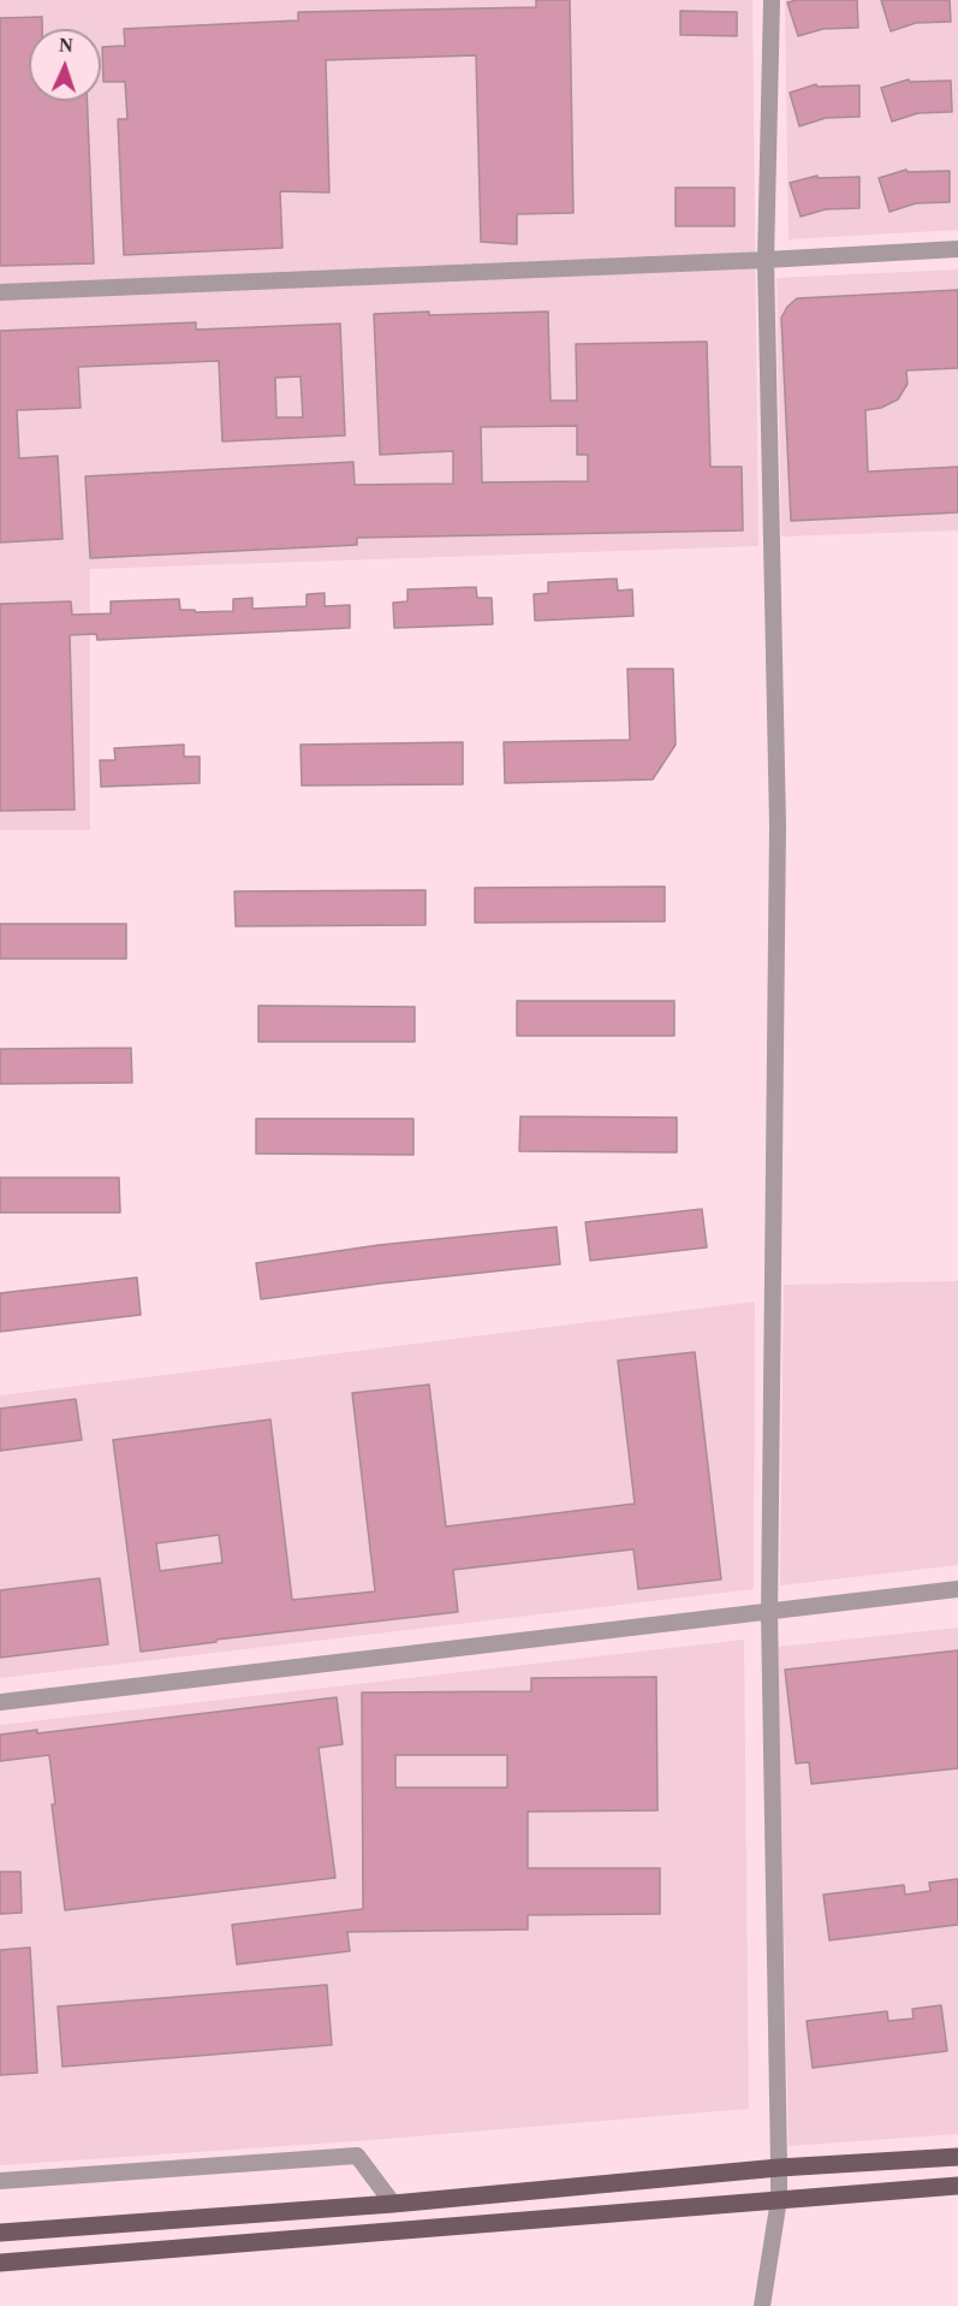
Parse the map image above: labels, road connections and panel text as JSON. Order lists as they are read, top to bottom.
{
  "north": "top"
}
